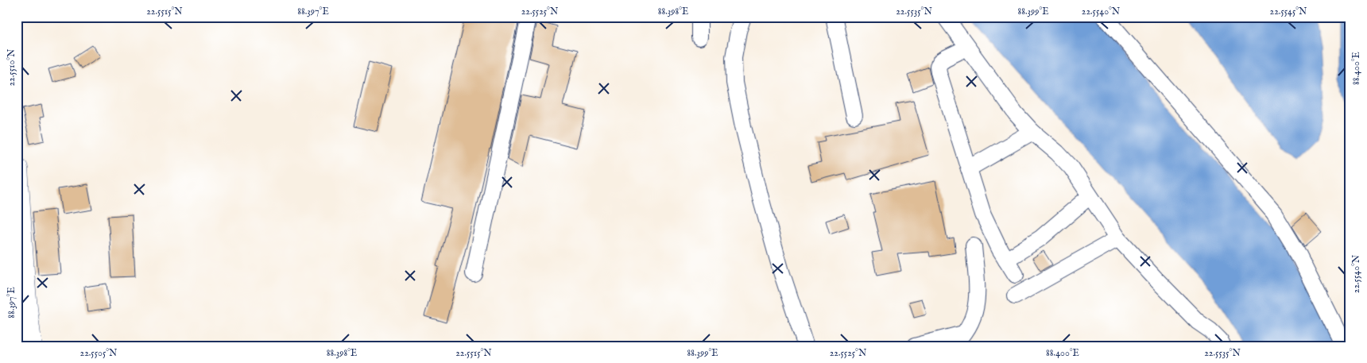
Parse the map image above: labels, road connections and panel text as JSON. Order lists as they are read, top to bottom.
{
  "coordinates": [
    "22.5515°N",
    "88.397°E",
    "22.5525°N",
    "88.398°E",
    "22.5535°N",
    "88.399°E",
    "22.5540°N",
    "22.5545°N",
    "22.5510°N",
    "88.400°E",
    "22.5505°N"
  ]
}
